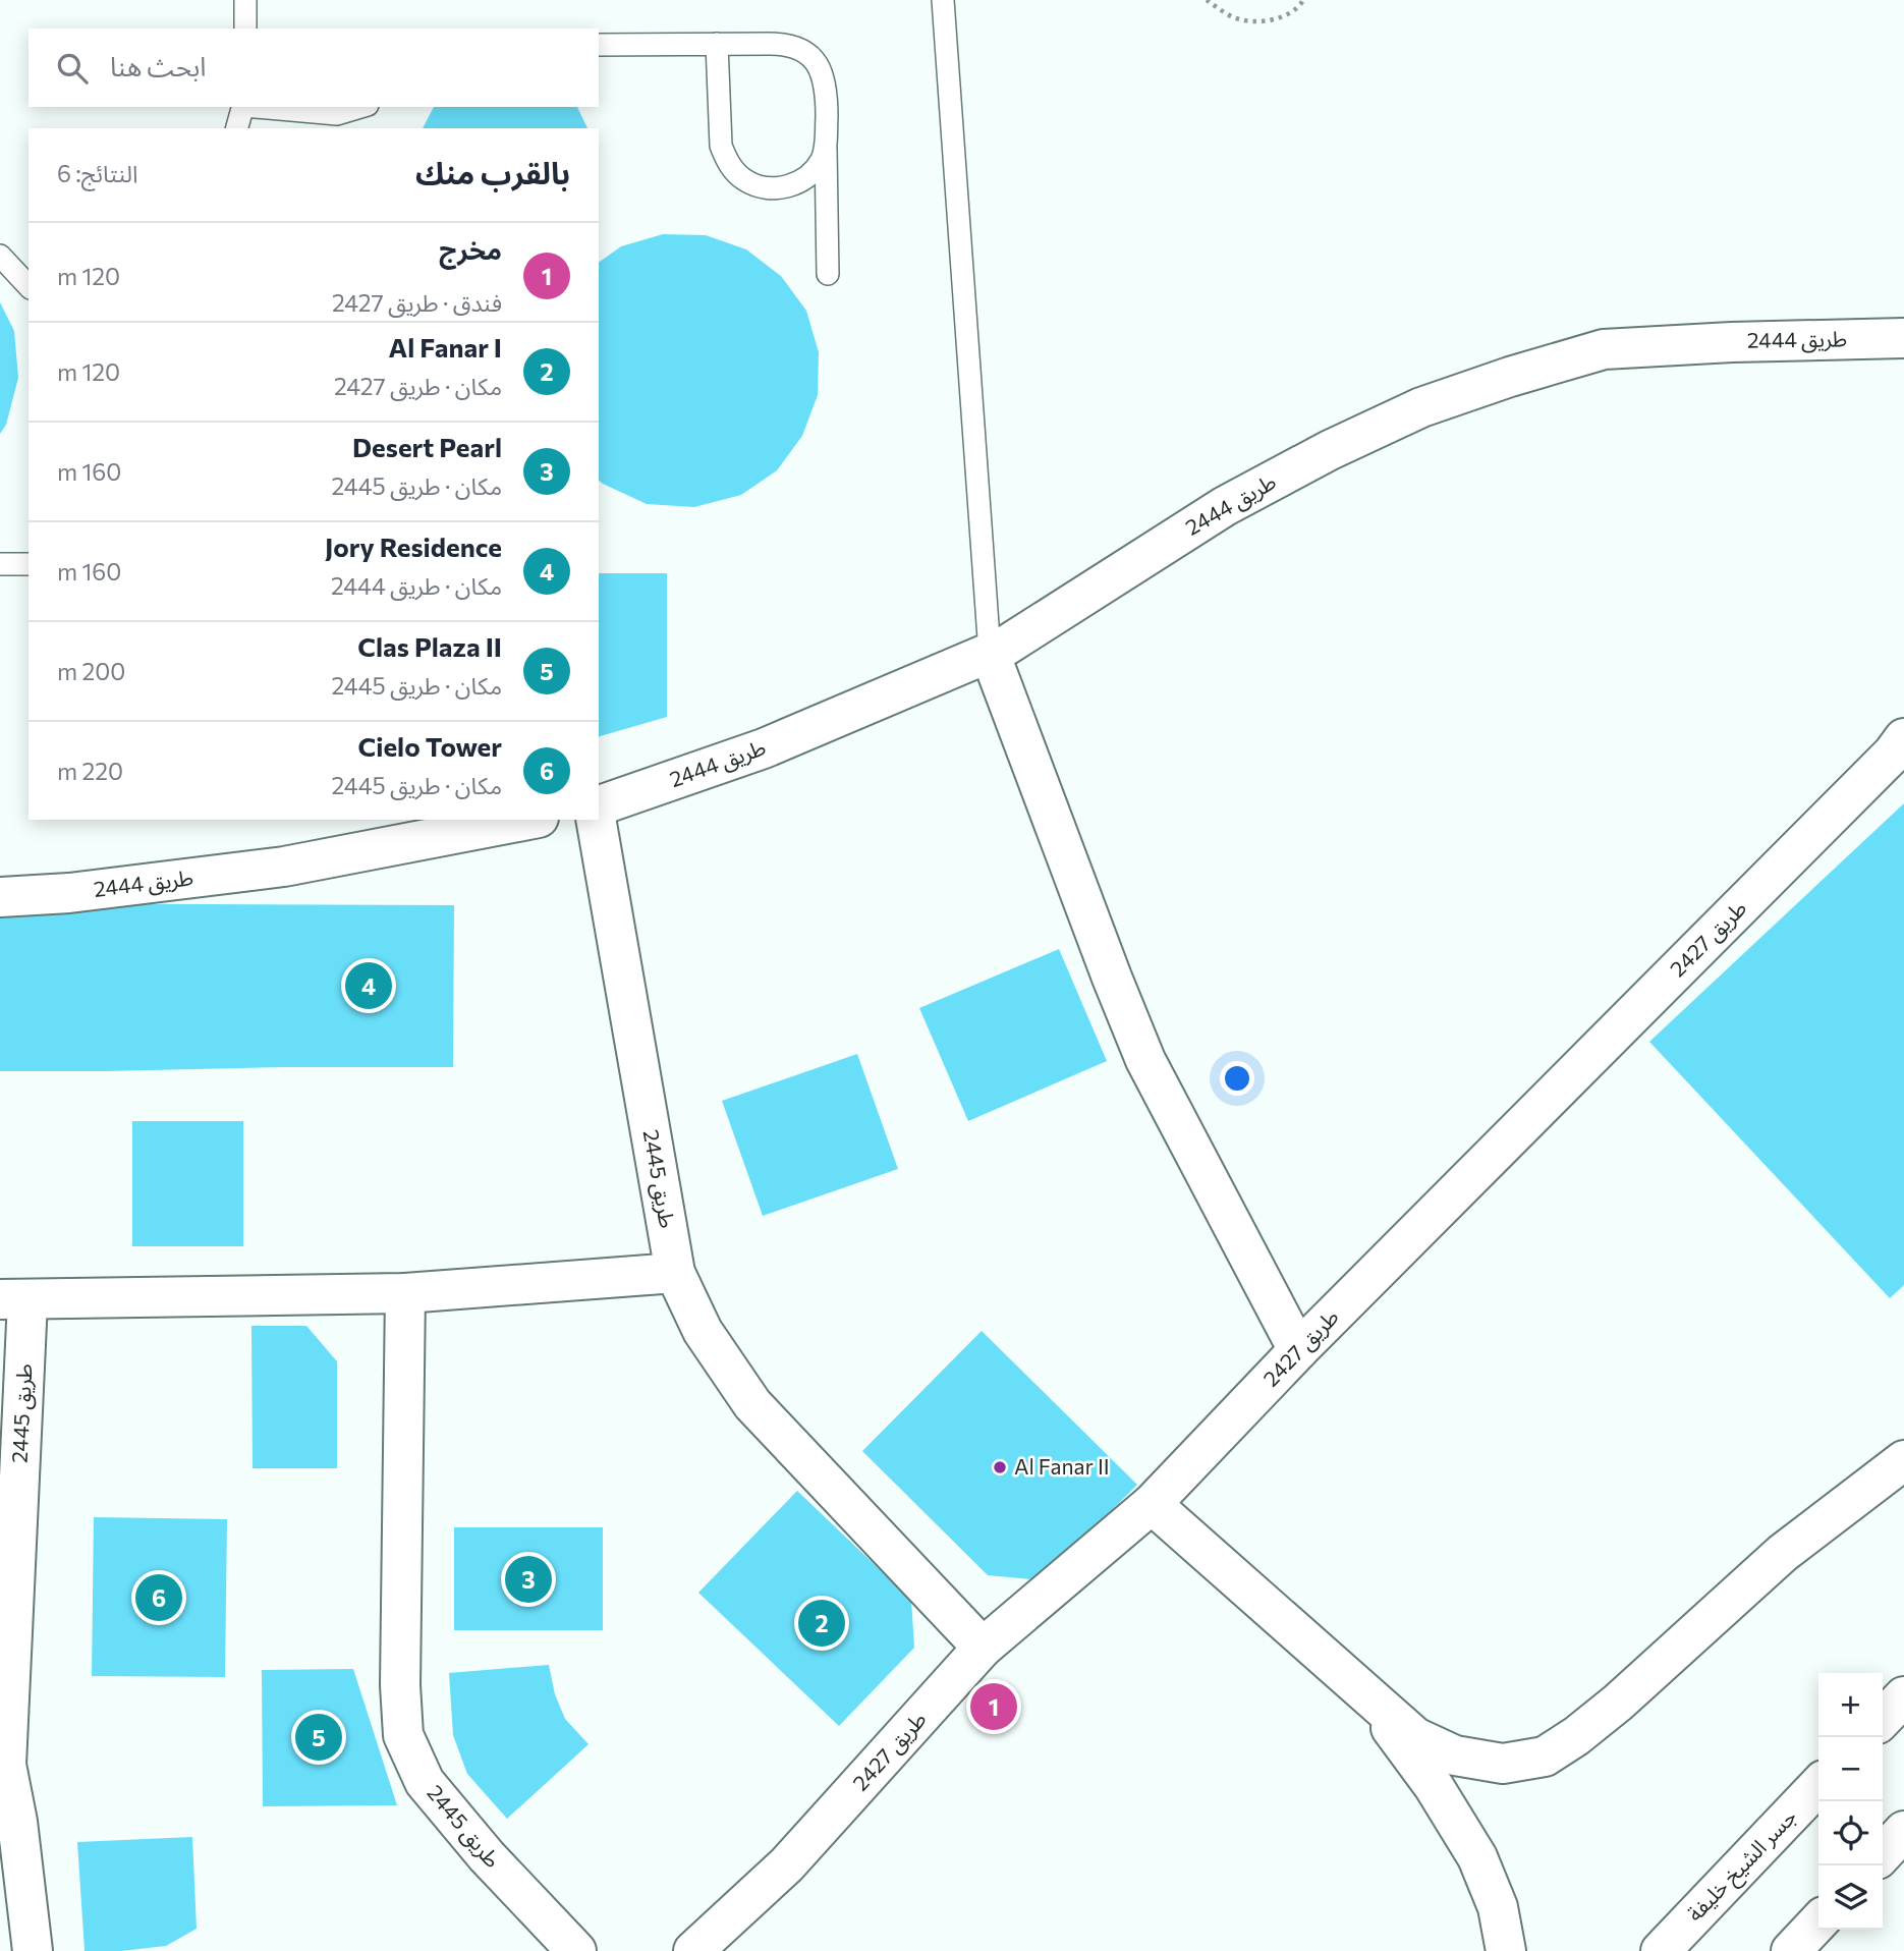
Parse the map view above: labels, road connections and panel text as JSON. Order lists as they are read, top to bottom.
{
  "streets": {
    "main road": [
      "طريق 2444",
      "طريق 2427",
      "طريق 2445",
      "جسر الشيخ خليفة"
    ]
  },
  "places": ["Al Fanar II"],
  "page": {
    "search": "ابحث هنا",
    "heading": ["بالقرب منك", "النتائج: 6"],
    "list": [
      {
        "mark": "1",
        "name": "مخرج",
        "note": "فندق · طريق 2427",
        "value": "120 m"
      },
      {
        "mark": "2",
        "name": "Al Fanar I",
        "note": "مكان · طريق 2427",
        "value": "120 m"
      },
      {
        "mark": "3",
        "name": "Desert Pearl",
        "note": "مكان · طريق 2445",
        "value": "160 m"
      },
      {
        "mark": "4",
        "name": "Jory Residence",
        "note": "مكان · طريق 2444",
        "value": "160 m"
      },
      {
        "mark": "5",
        "name": "Clas Plaza II",
        "note": "مكان · طريق 2445",
        "value": "200 m"
      },
      {
        "mark": "6",
        "name": "Cielo Tower",
        "note": "مكان · طريق 2445",
        "value": "220 m"
      }
    ],
    "pins": [
      "4",
      "3",
      "6",
      "2",
      "1",
      "5"
    ],
    "map_buttons": ["+", "−"]
  }
}
